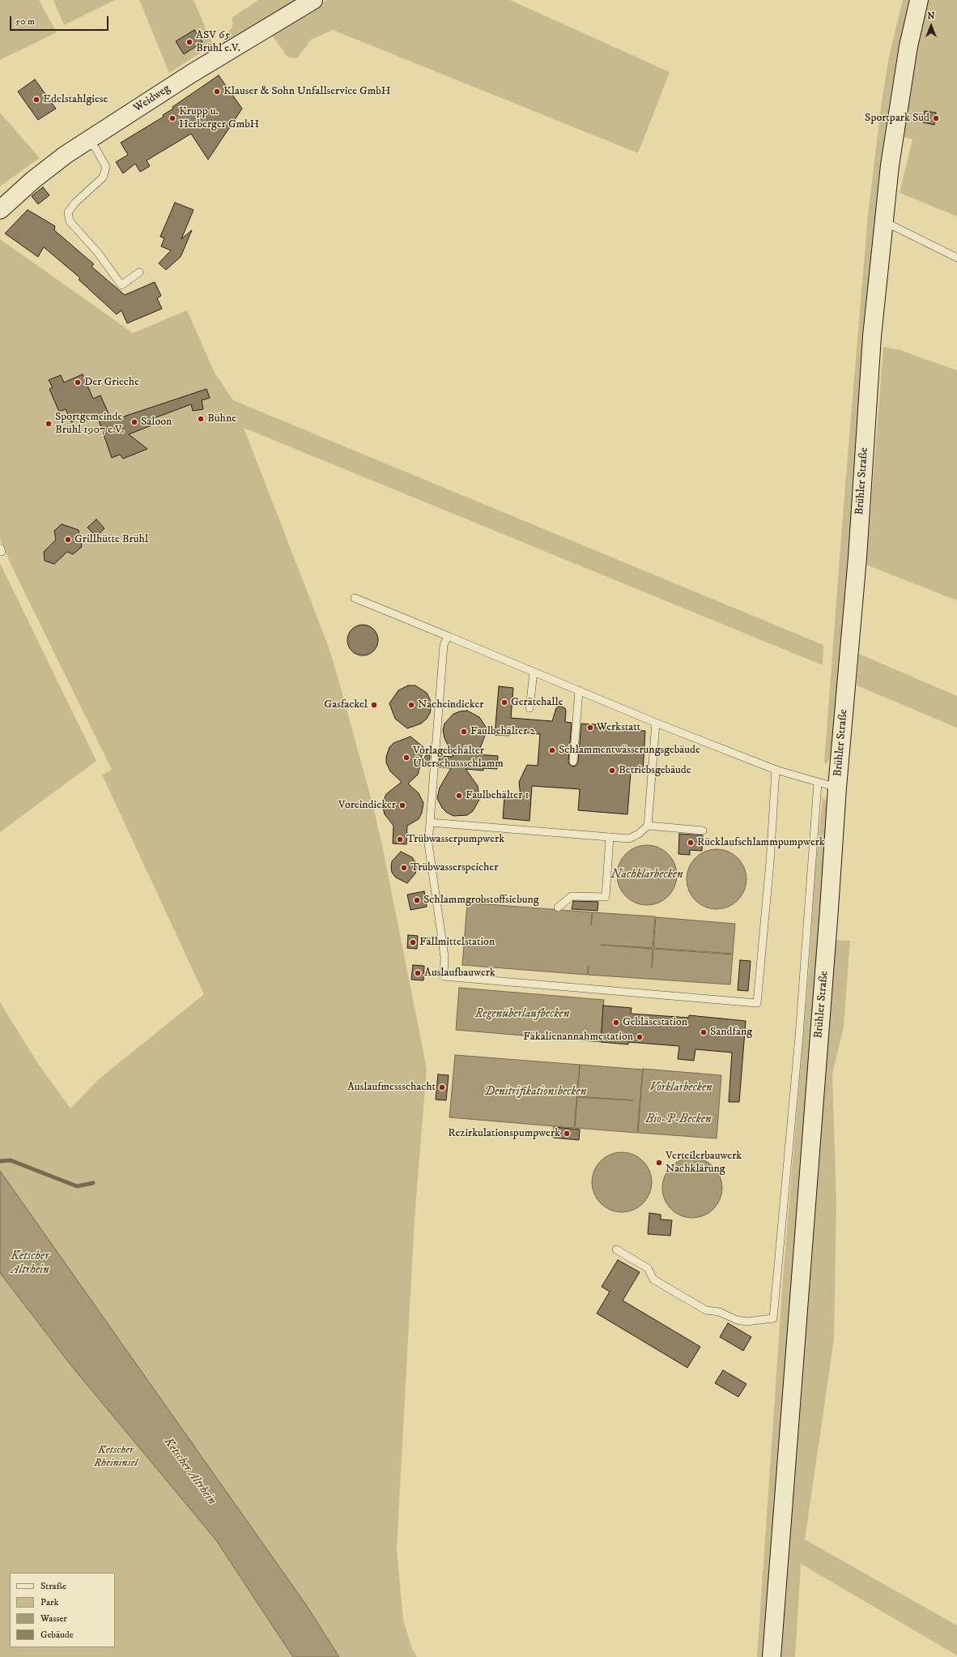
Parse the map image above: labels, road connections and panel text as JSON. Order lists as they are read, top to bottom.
{
  "streets": {
    "street": ["Weidweg", "Brühler Straße"]
  },
  "water": [
    "Nachklärbecken",
    "Regenüberlaufbecken",
    "Vorklärbecken",
    "Denitrifikationsbecken",
    "Bio-P-Becken",
    "Ketscher Altrhein"
  ],
  "parks": ["Ketscher Rheininsel"],
  "places": [
    "ASV 65 Brühl e.V.",
    "Klauser & Sohn Unfallservice GmbH",
    "Edelstahlgiese",
    "Krupp u. Herberger GmbH",
    "Sportpark Süd",
    "Der Grieche",
    "Bühne",
    "Saloon",
    "Sportgemeinde Brühl 1907 e.V.",
    "Grillhütte Brühl",
    "Gerätehalle",
    "Gasfackel",
    "Nacheindicker",
    "Werkstatt",
    "Faulbehälter 2",
    "Schlammentwässerungsgebäude",
    "Vorlagebehälter Überschussschlamm",
    "Betriebsgebäude",
    "Faulbehälter 1",
    "Voreindicker",
    "Trübwasserpumpwerk",
    "Rücklaufschlammpumpwerk",
    "Trübwasserspeicher",
    "Schlammgrobstoffsiebung",
    "Fällmittelstation",
    "Auslaufbauwerk",
    "Gebläsestation",
    "Sandfang",
    "Fäkalienannahmestation",
    "Auslaufmessschacht",
    "Rezirkulationspumpwerk",
    "Verteilerbauwerk Nachklärung"
  ],
  "legend": [
    "Straße",
    "Park",
    "Wasser",
    "Gebäude"
  ],
  "scale_bar": "50 m",
  "north": "top"
}
